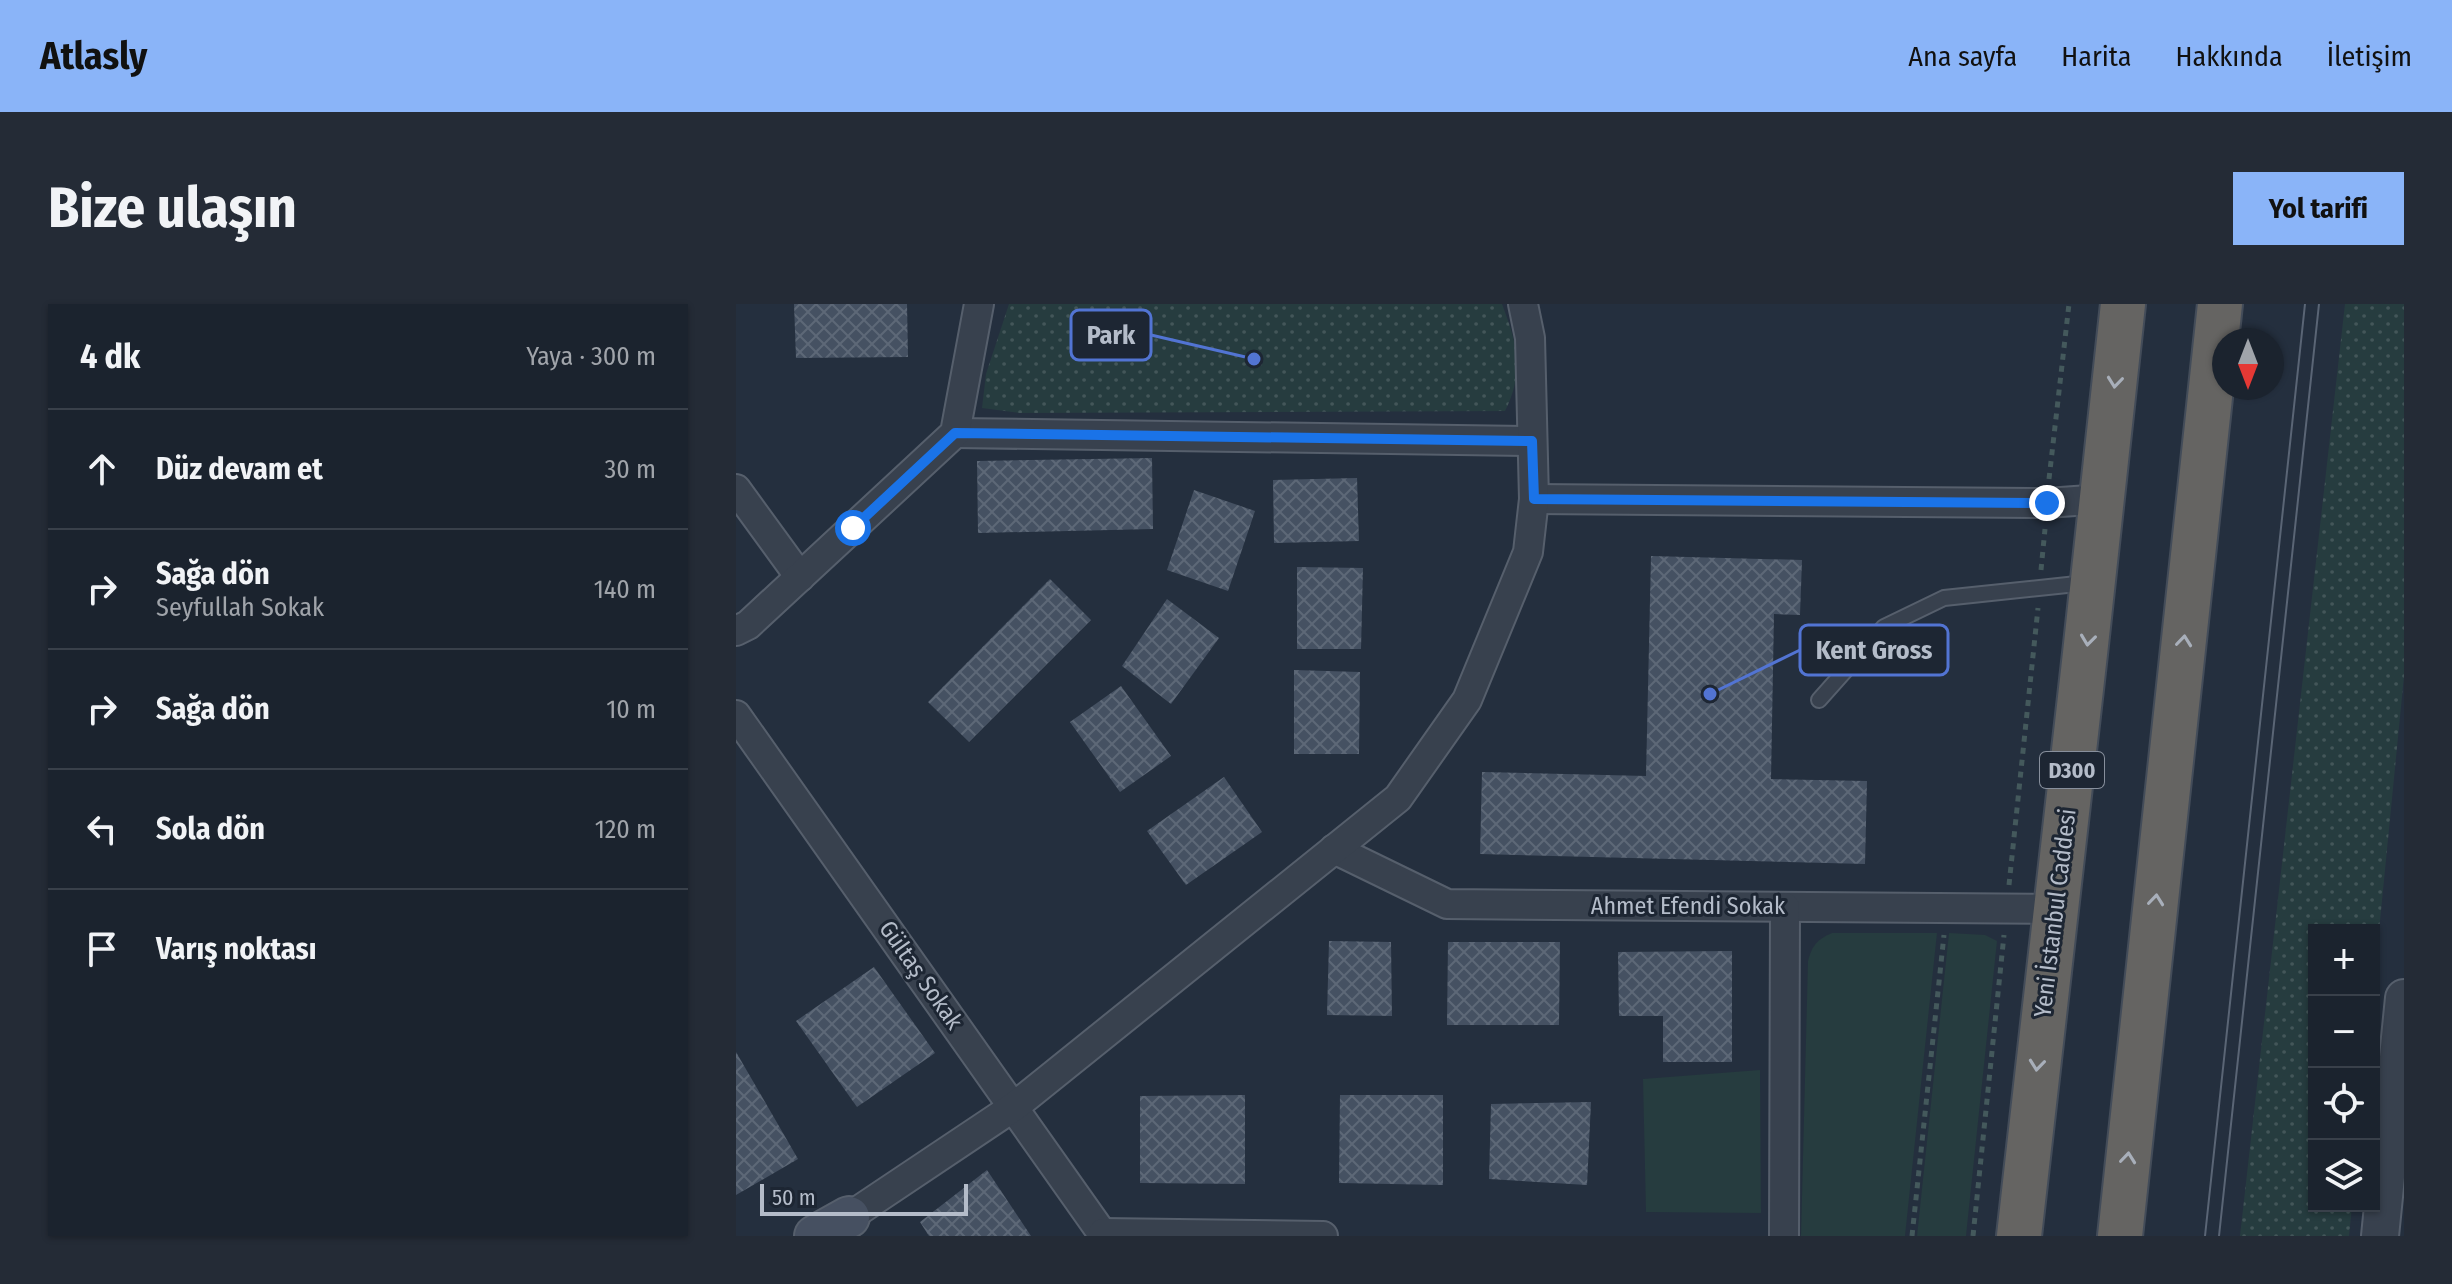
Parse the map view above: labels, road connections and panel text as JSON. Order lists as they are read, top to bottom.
{
  "streets": {
    "highway": ["D300", "Yeni İstanbul Caddesi"],
    "street": ["Ahmet Efendi Sokak", "Gültaş Sokak"]
  },
  "crossings": [
    ["Ahmet Efendi Sokak", "Yeni İstanbul Caddesi"]
  ],
  "places": ["Park", "Kent Gross"],
  "scale_bar": "50 m",
  "north": "bottom",
  "page": {
    "header": "Atlasly",
    "nav": [
      "Ana sayfa",
      "Harita",
      "Hakkında",
      "İletişim"
    ],
    "buttons": "Yol tarifi",
    "title": "Bize ulaşın",
    "heading": ["4 dk", "Yaya · 300 m"],
    "list": [
      ["Düz devam et", "30 m"],
      ["Sağa dön", "Seyfullah Sokak", "140 m"],
      ["Sağa dön", "10 m"],
      ["Sola dön", "120 m"],
      "Varış noktası"
    ],
    "map_buttons": ["+", "−"],
    "scale": "50 m"
  }
}
